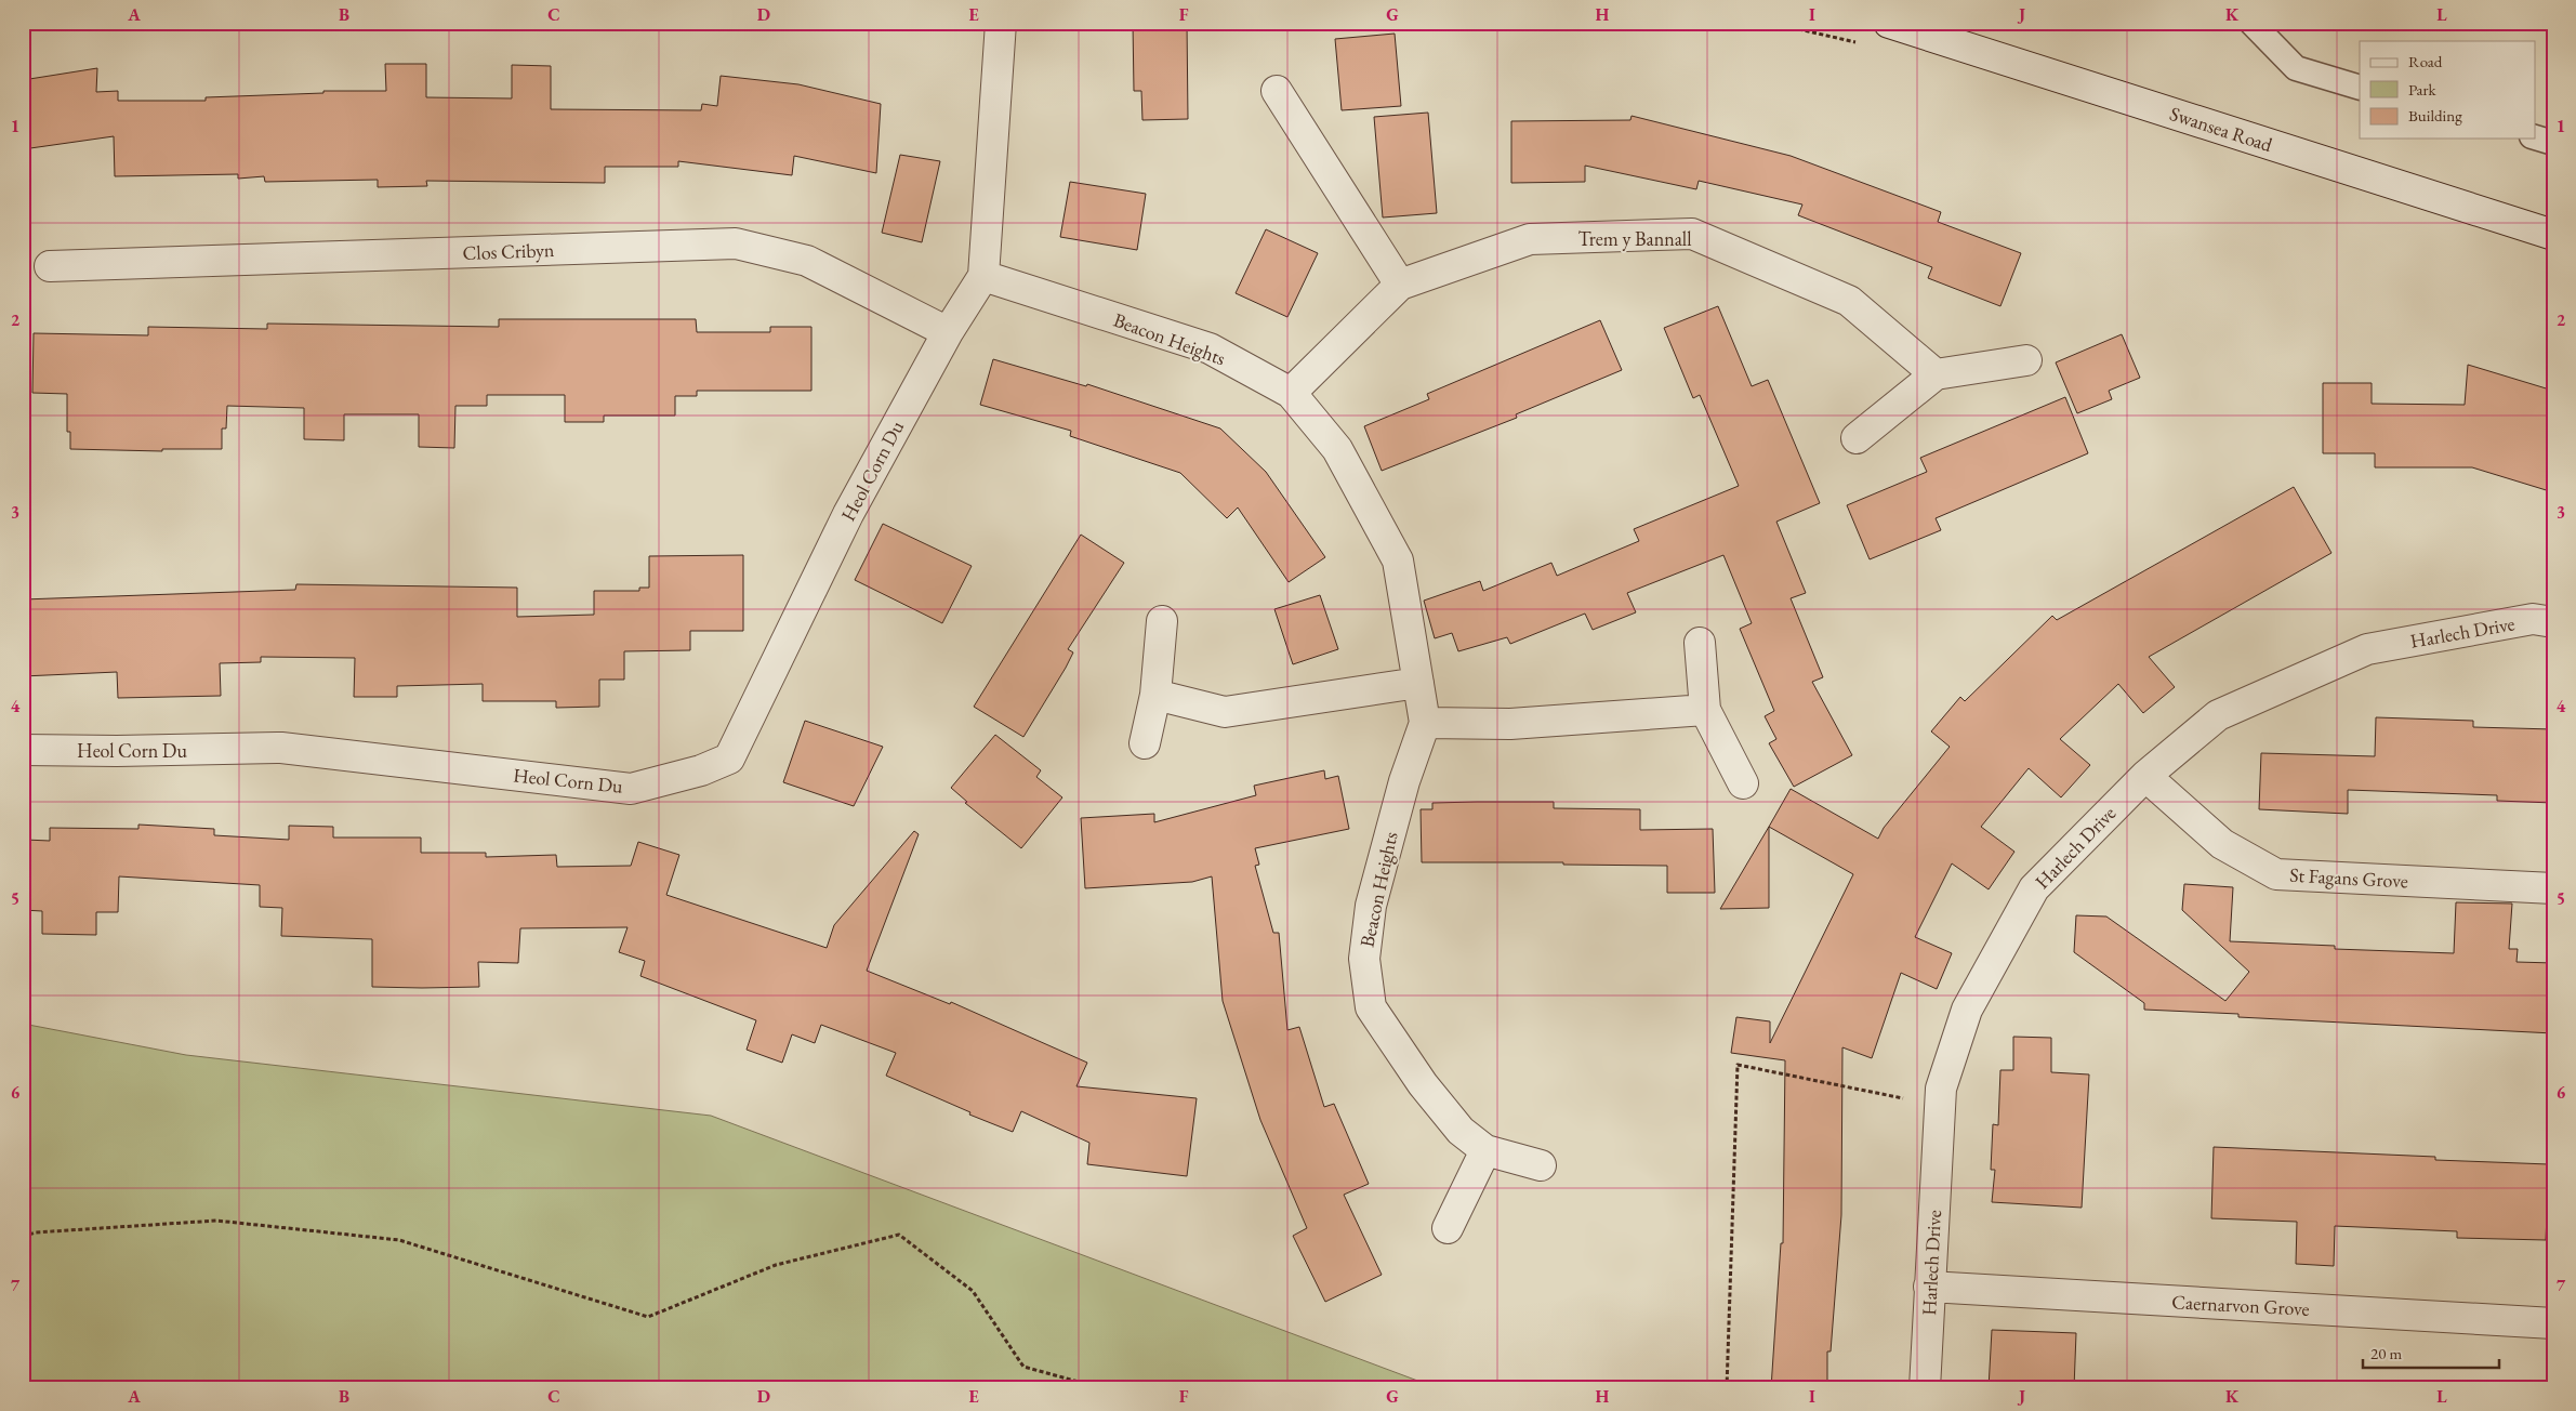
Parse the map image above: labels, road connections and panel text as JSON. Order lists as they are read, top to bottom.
{
  "streets": {
    "street": [
      "Swansea Road",
      "Trem y Bannall",
      "Clos Cribyn",
      "Beacon Heights",
      "Heol Corn Du",
      "Harlech Drive",
      "St Fagans Grove",
      "Caernarvon Grove"
    ]
  },
  "crossings": [
    ["Trem y Bannall", "Beacon Heights"],
    ["Clos Cribyn", "Heol Corn Du"],
    ["Harlech Drive", "St Fagans Grove"],
    ["Harlech Drive", "Caernarvon Grove"]
  ],
  "legend": ["Road", "Park", "Building"],
  "scale_bar": "20 m",
  "grid": {
    "columns": [
      "A",
      "B",
      "C",
      "D",
      "E",
      "F",
      "G",
      "H",
      "I",
      "J",
      "K",
      "L"
    ],
    "rows": [
      "1",
      "2",
      "3",
      "4",
      "5",
      "6",
      "7"
    ]
  }
}
